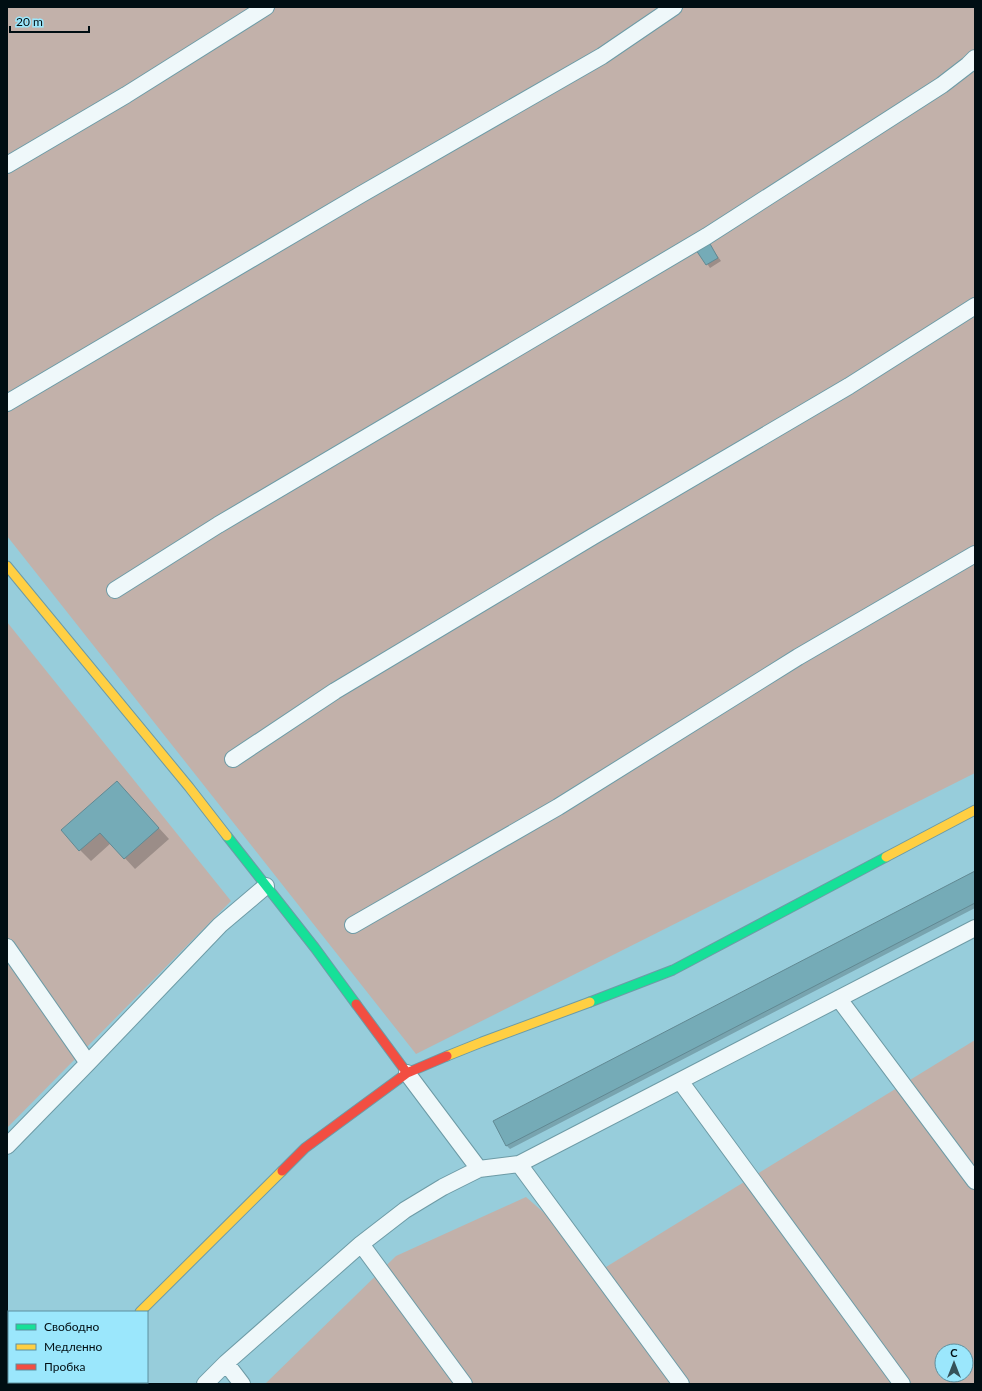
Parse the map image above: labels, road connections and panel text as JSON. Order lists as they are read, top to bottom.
{
  "legend": ["Свободно", "Медленно", "Пробка"],
  "scale_bar": "20 m",
  "north": "top"
}
